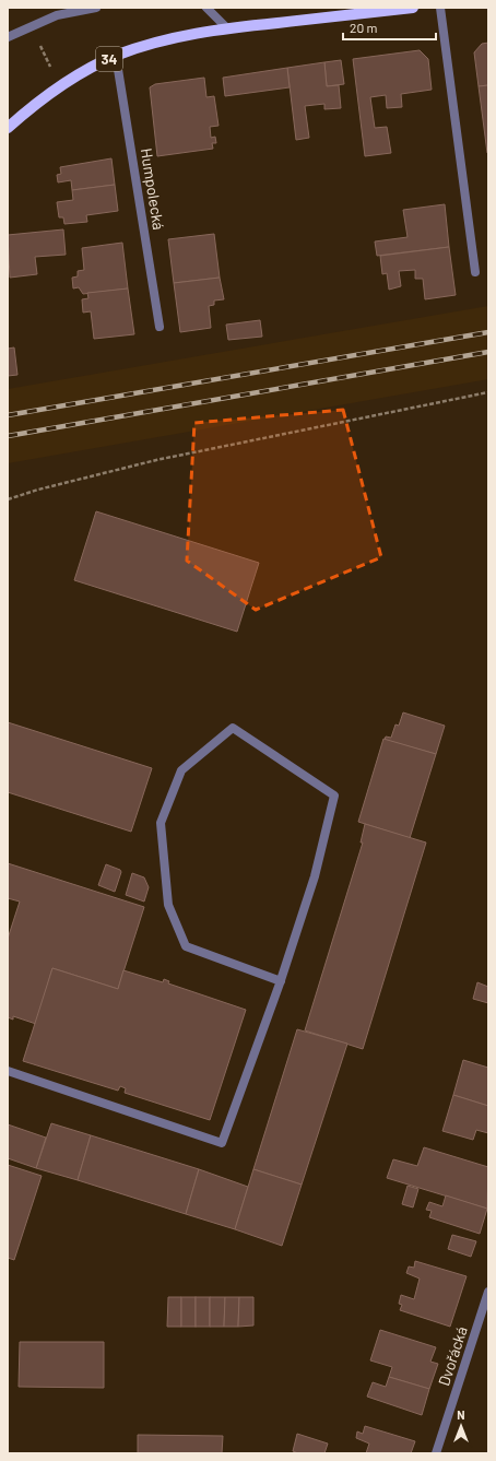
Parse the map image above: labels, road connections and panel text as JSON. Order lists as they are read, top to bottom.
{
  "streets": {
    "main road": ["34"],
    "street": ["Humpolecká", "Dvořácká"]
  },
  "crossings": [
    ["34", "Humpolecká"]
  ],
  "scale_bar": "20 m",
  "north": "top"
}
